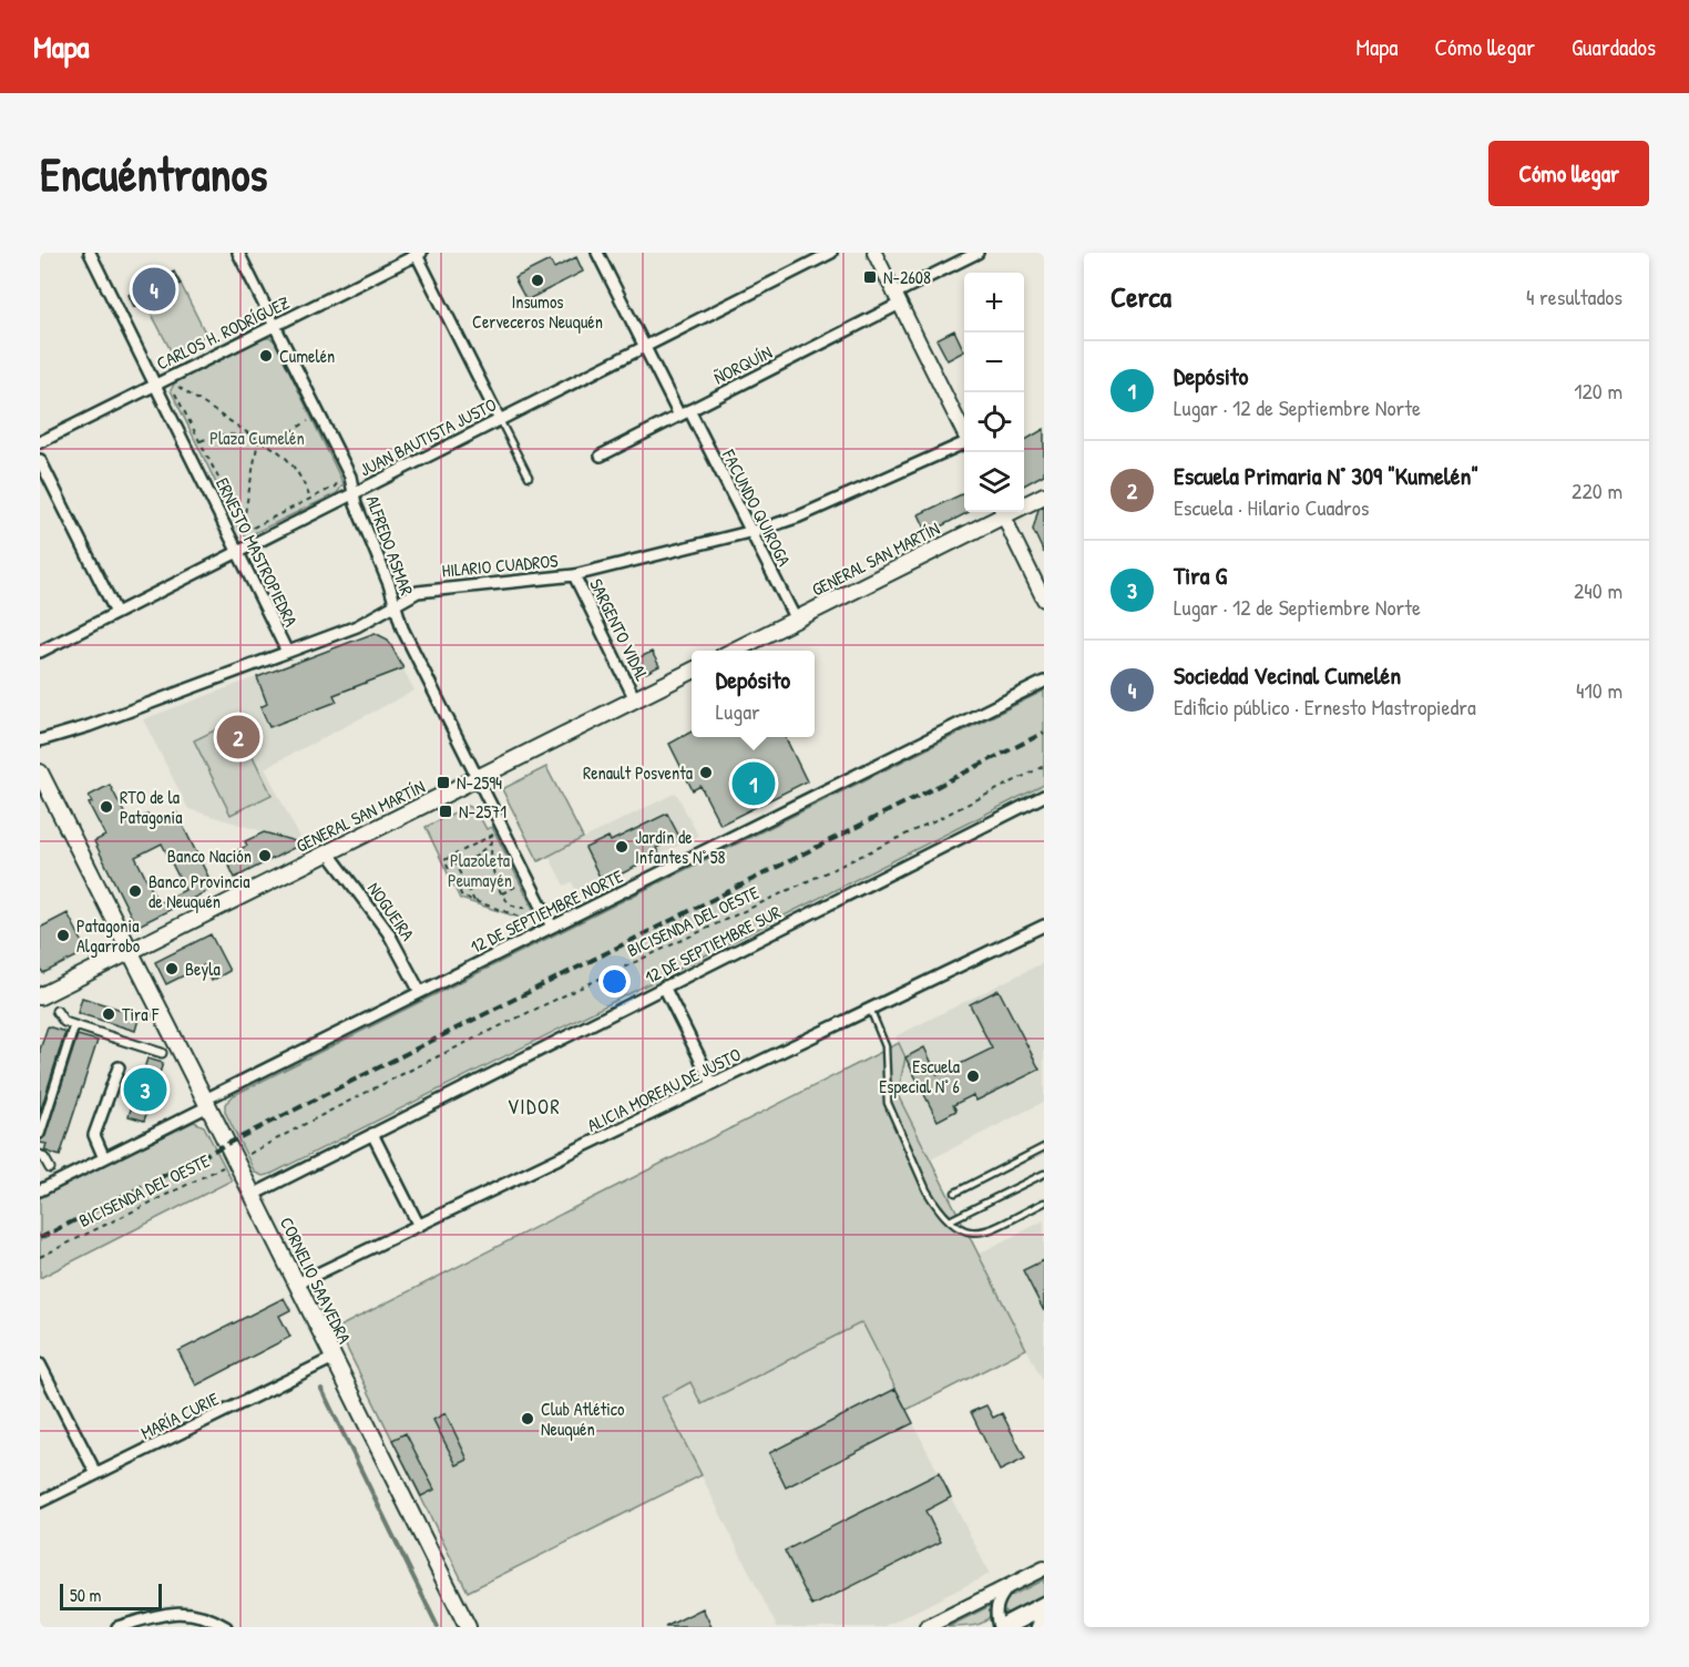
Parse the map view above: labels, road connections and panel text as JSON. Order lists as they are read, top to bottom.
{
  "streets": {
    "main road": ["GENERAL SAN MARTÍN", "CORNELIO SAAVEDRA"],
    "street": [
      "CARLOS H. RODRÍGUEZ",
      "ÑORQUÍN",
      "JUAN BAUTISTA JUSTO",
      "FACUNDO QUIROGA",
      "ALFREDO ASMAR",
      "ERNESTO MASTROPIEDRA",
      "HILARIO CUADROS",
      "SARGENTO VIDAL",
      "NOGUEIRA",
      "12 DE SEPTIEMBRE NORTE",
      "12 DE SEPTIEMBRE SUR",
      "ALICIA MOREAU DE JUSTO",
      "MARÍA CURIE"
    ],
    "path": ["BICISENDA DEL OESTE"]
  },
  "crossings": [
    ["CARLOS H. RODRÍGUEZ", "ALFREDO ASMAR"],
    ["CARLOS H. RODRÍGUEZ", "ERNESTO MASTROPIEDRA"],
    ["ÑORQUÍN", "FACUNDO QUIROGA"],
    ["JUAN BAUTISTA JUSTO", "ALFREDO ASMAR"],
    ["JUAN BAUTISTA JUSTO", "ERNESTO MASTROPIEDRA"],
    ["FACUNDO QUIROGA", "GENERAL SAN MARTÍN"],
    ["FACUNDO QUIROGA", "HILARIO CUADROS"],
    ["ALFREDO ASMAR", "GENERAL SAN MARTÍN"],
    ["ALFREDO ASMAR", "HILARIO CUADROS"],
    ["ALFREDO ASMAR", "12 DE SEPTIEMBRE NORTE"],
    ["ERNESTO MASTROPIEDRA", "HILARIO CUADROS"],
    ["GENERAL SAN MARTÍN", "SARGENTO VIDAL"],
    ["GENERAL SAN MARTÍN", "NOGUEIRA"],
    ["GENERAL SAN MARTÍN", "CORNELIO SAAVEDRA"],
    ["HILARIO CUADROS", "SARGENTO VIDAL"],
    ["NOGUEIRA", "12 DE SEPTIEMBRE NORTE"],
    ["12 DE SEPTIEMBRE NORTE", "CORNELIO SAAVEDRA"],
    ["12 DE SEPTIEMBRE SUR", "CORNELIO SAAVEDRA"],
    ["ALICIA MOREAU DE JUSTO", "CORNELIO SAAVEDRA"],
    ["CORNELIO SAAVEDRA", "MARÍA CURIE"]
  ],
  "districts": ["VIDOR"],
  "parks": ["Plaza Cumelén", "Plazoleta Peumayén"],
  "places": {
    "transit": ["N-2608", "N-2594", "N-2571"],
    "other": [
      "Insumos Cerveceros Neuquén",
      "Cumelén",
      "Renault Posventa",
      "RTO de la Patagonia",
      "Jardín de Infantes N° 58",
      "Banco Nación",
      "Banco Provincia de Neuquén",
      "Patagonia Algarrobo",
      "Beyla",
      "Tira F",
      "Escuela Especial N° 6",
      "Club Atlético Neuquén"
    ]
  },
  "scale_bar": "50 m",
  "page": {
    "header": "Mapa",
    "nav": ["Mapa", "Cómo llegar", "Guardados"],
    "buttons": "Cómo llegar",
    "title": "Encuéntranos",
    "heading": ["Cerca", "4 resultados"],
    "pins": [
      "4",
      "2",
      "1",
      "3"
    ],
    "map_buttons": ["+", "−"],
    "list": [
      {
        "mark": "1",
        "name": "Depósito",
        "note": "Lugar · 12 de Septiembre Norte",
        "value": "120 m"
      },
      {
        "mark": "2",
        "name": "Escuela Primaria N° 309 \"Kumelén\"",
        "note": "Escuela · Hilario Cuadros",
        "value": "220 m"
      },
      {
        "mark": "3",
        "name": "Tira G",
        "note": "Lugar · 12 de Septiembre Norte",
        "value": "240 m"
      },
      {
        "mark": "4",
        "name": "Sociedad Vecinal Cumelén",
        "note": "Edificio público · Ernesto Mastropiedra",
        "value": "410 m"
      }
    ],
    "popup": ["Depósito", "Lugar"],
    "scale": "50 m"
  }
}
